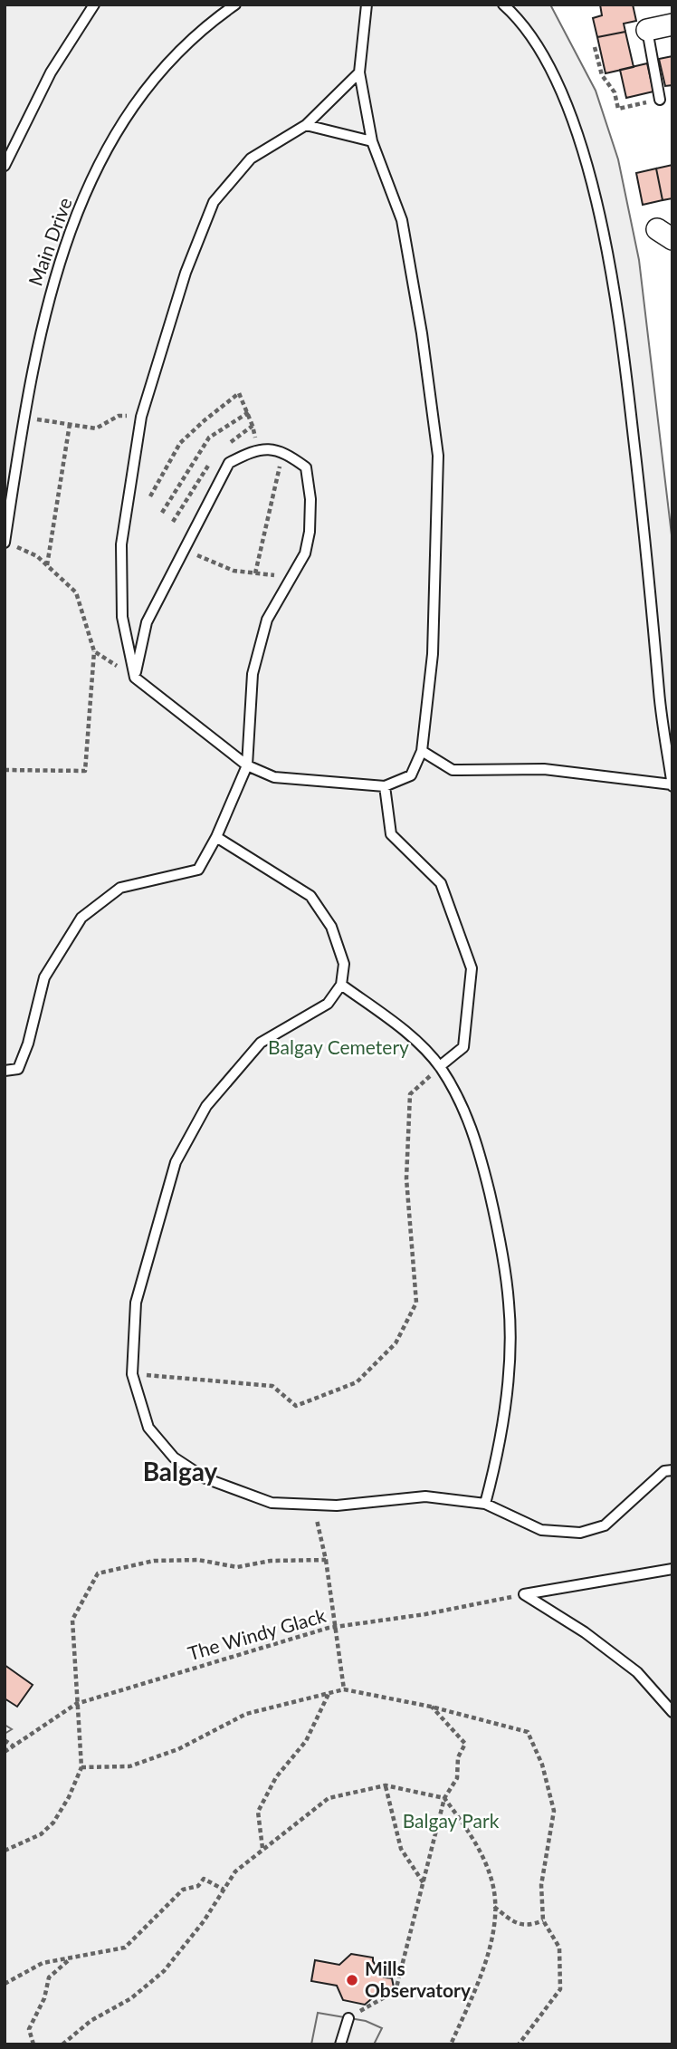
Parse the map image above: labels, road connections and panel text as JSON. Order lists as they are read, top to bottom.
{
  "streets": {
    "lane": ["Main Drive"],
    "path": ["The Windy Glack"]
  },
  "districts": ["Balgay"],
  "parks": ["Balgay Cemetery", "Balgay Park"],
  "places": ["Mills Observatory"]
}
